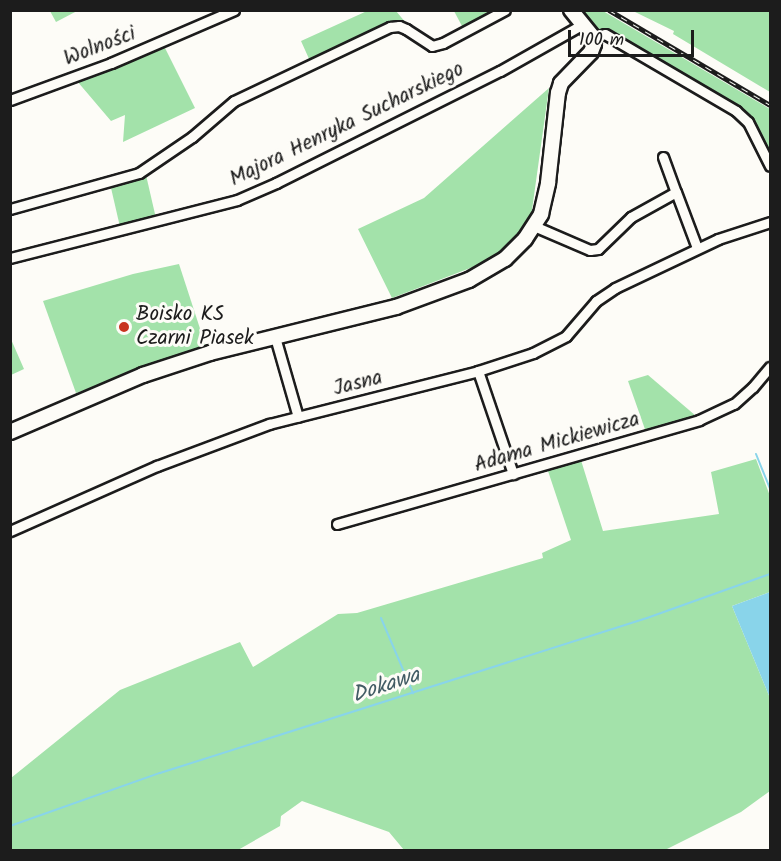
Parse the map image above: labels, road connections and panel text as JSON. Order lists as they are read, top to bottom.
{
  "streets": {
    "street": [
      "Wolności",
      "Majora Henryka Sucharskiego",
      "Jasna",
      "Adama Mickiewicza"
    ]
  },
  "water": ["Dokawa"],
  "places": ["Boisko KS Czarni Piasek"],
  "scale_bar": "100 m"
}
